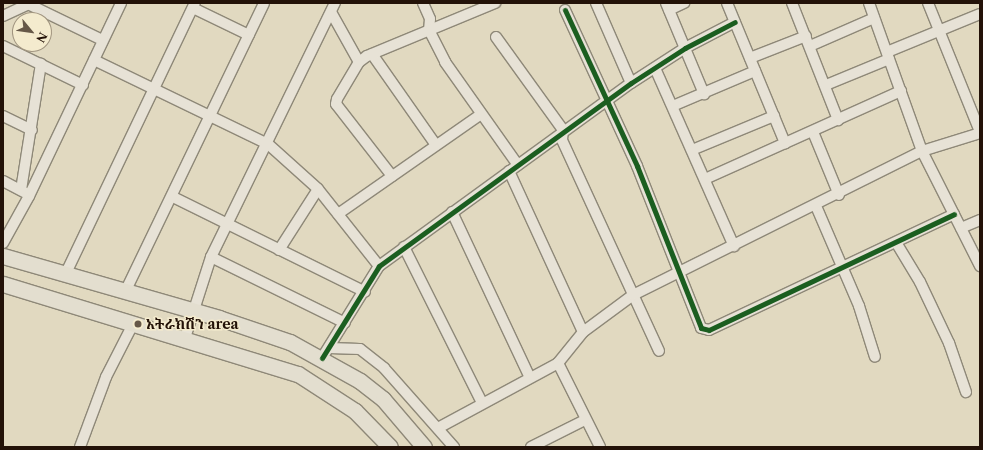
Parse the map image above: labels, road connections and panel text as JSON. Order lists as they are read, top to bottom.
{
  "places": ["አትራክሽን area"],
  "north": "bottom right"
}
